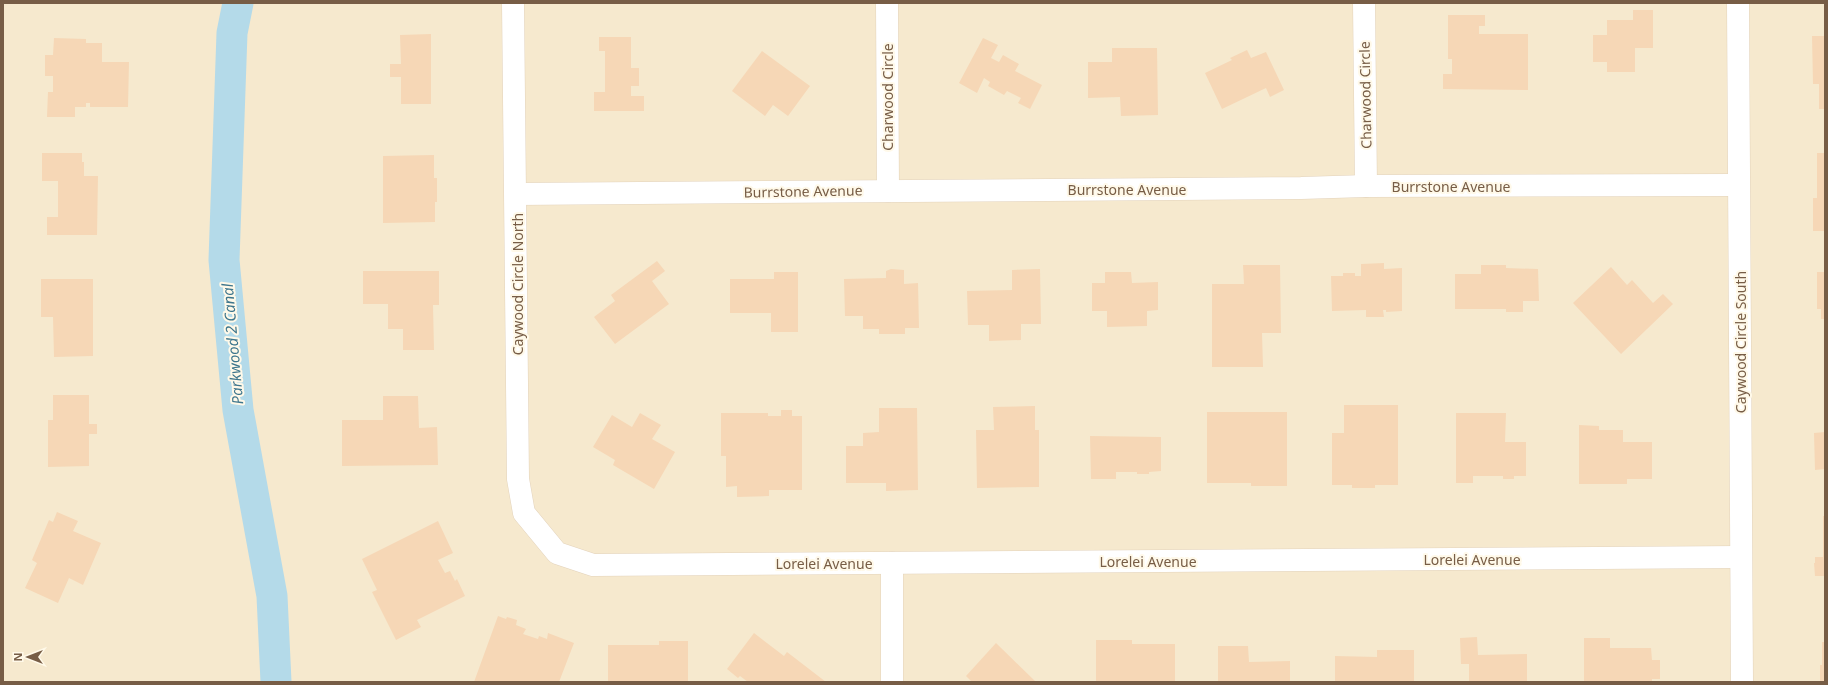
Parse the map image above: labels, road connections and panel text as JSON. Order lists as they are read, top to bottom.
{
  "streets": {
    "street": [
      "Charwood Circle",
      "Burrstone Avenue",
      "Caywood Circle North",
      "Caywood Circle South",
      "Lorelei Avenue"
    ]
  },
  "crossings": [
    ["Charwood Circle", "Burrstone Avenue"],
    ["Burrstone Avenue", "Caywood Circle North"],
    ["Burrstone Avenue", "Caywood Circle South"],
    ["Caywood Circle North", "Lorelei Avenue"],
    ["Caywood Circle South", "Lorelei Avenue"]
  ],
  "water": ["Parkwood 2 Canal"],
  "north": "left"
}
